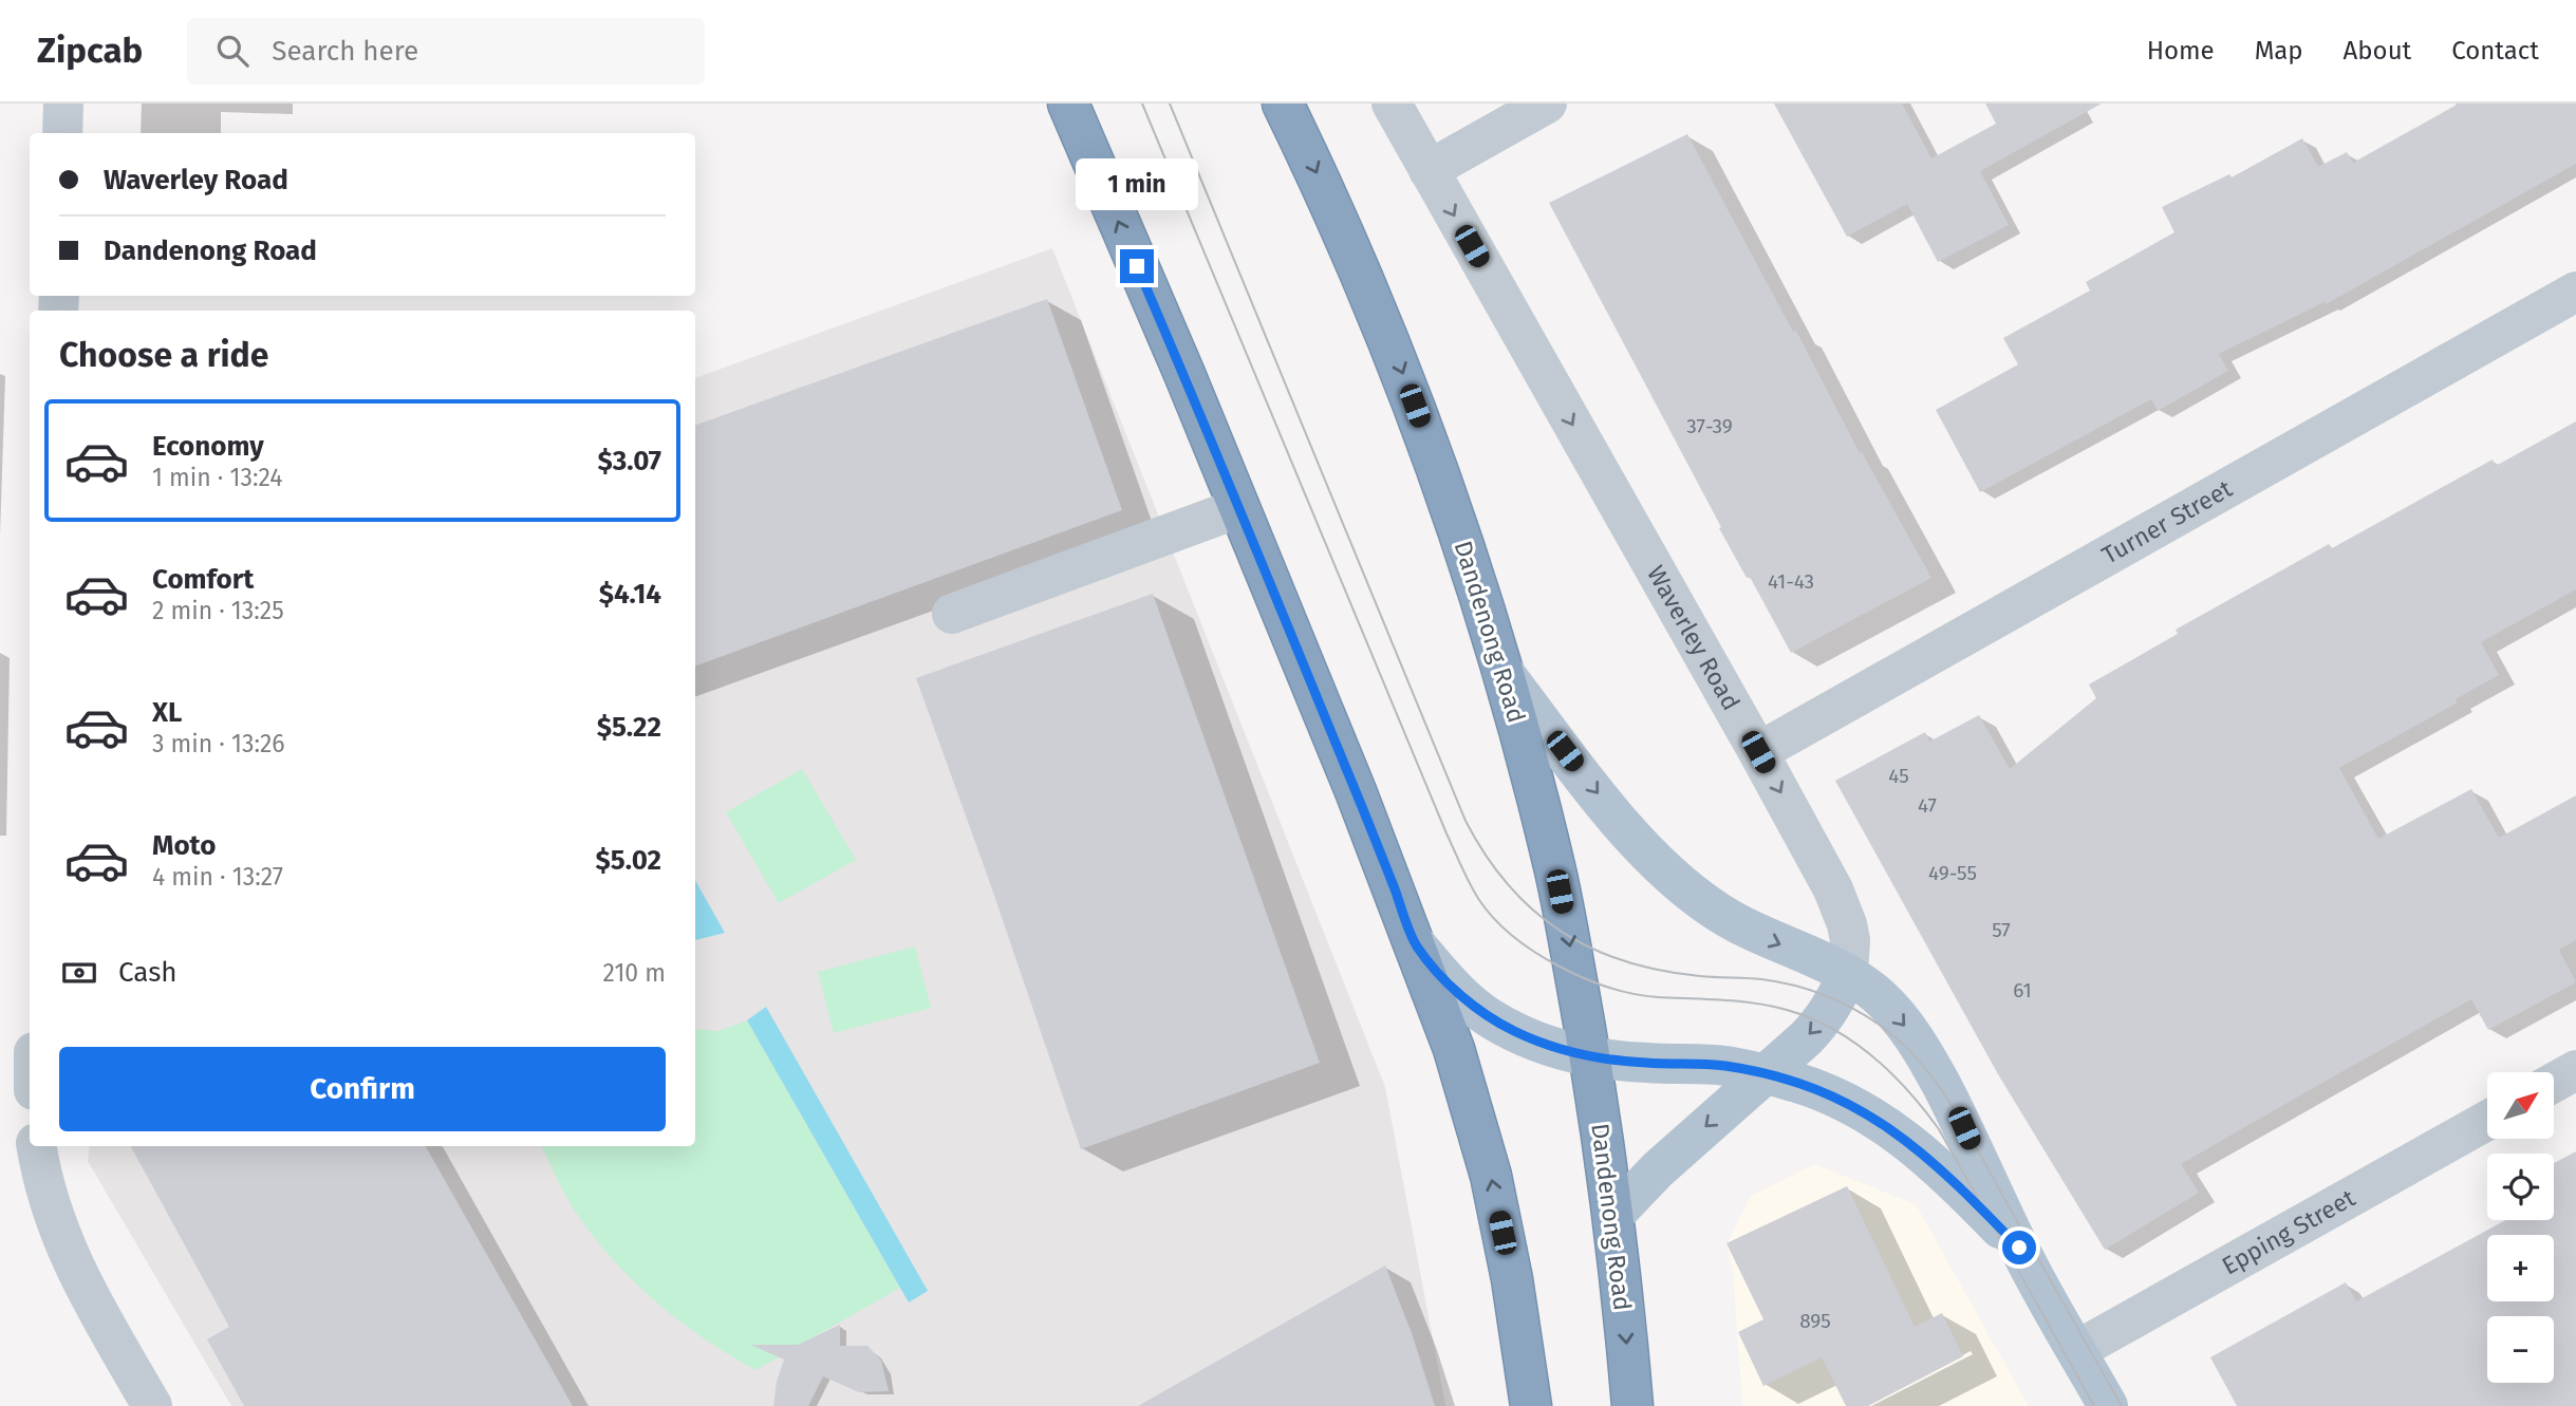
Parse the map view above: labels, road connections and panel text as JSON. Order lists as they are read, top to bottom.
{
  "streets": {
    "highway": ["Dandenong Road"],
    "street": ["Turner Street", "Waverley Road", "Epping Street"]
  },
  "crossings": [
    ["Turner Street", "Waverley Road"]
  ],
  "one_way": ["Waverley Road"],
  "house_numbers": [
    "37-39",
    "41-43",
    "45",
    "47",
    "49-55",
    "57",
    "61",
    "895"
  ],
  "north": "top right",
  "page": {
    "header": "Zipcab",
    "search": "Search here",
    "nav": [
      "Home",
      "Map",
      "About",
      "Contact"
    ],
    "banner": ["Waverley Road", "Dandenong Road"],
    "bubble": "1 min",
    "heading": "Choose a ride",
    "list": [
      {
        "name": "Economy",
        "note": "1 min · 13:24",
        "value": "$3.07"
      },
      {
        "name": "Comfort",
        "note": "2 min · 13:25",
        "value": "$4.14"
      },
      {
        "name": "XL",
        "note": "3 min · 13:26",
        "value": "$5.22"
      },
      {
        "name": "Moto",
        "note": "4 min · 13:27",
        "value": "$5.02"
      }
    ],
    "pay": ["Cash", "210 m"],
    "buttons": "Confirm",
    "map_buttons": ["+", "−"]
  }
}
